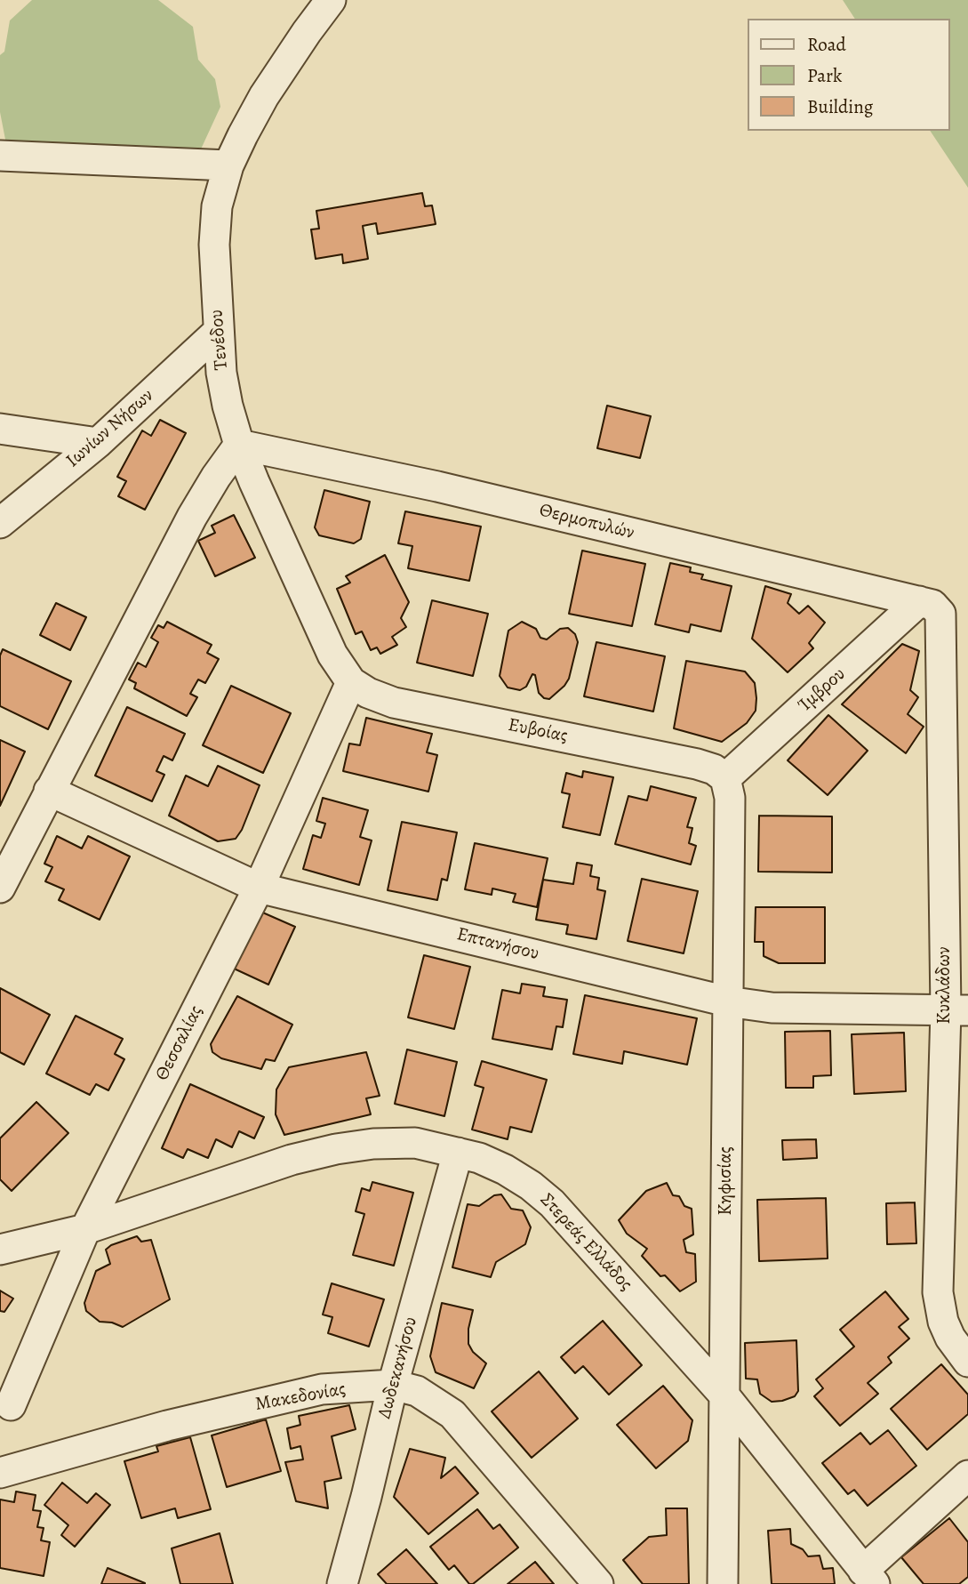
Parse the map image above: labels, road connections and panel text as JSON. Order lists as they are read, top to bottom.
{
  "streets": {
    "street": [
      "Τενέδου",
      "Ιωνίων Νήσων",
      "Θερμοπυλών",
      "Ίμβρου",
      "Ευβοίας",
      "Επτανήσου",
      "Κυκλάδων",
      "Θεσσαλίας",
      "Κηφισίας",
      "Στερεάς Ελλάδος",
      "Δωδεκανήσου",
      "Μακεδονίας"
    ]
  },
  "crossings": [
    ["Τενέδου", "Ιωνίων Νήσων"],
    ["Τενέδου", "Θερμοπυλών"],
    ["Τενέδου", "Ευβοίας"],
    ["Τενέδου", "Θεσσαλίας"],
    ["Θερμοπυλών", "Ίμβρου"],
    ["Θερμοπυλών", "Κυκλάδων"],
    ["Ίμβρου", "Ευβοίας"],
    ["Ίμβρου", "Κυκλάδων"],
    ["Ίμβρου", "Κηφισίας"],
    ["Ευβοίας", "Θεσσαλίας"],
    ["Ευβοίας", "Κηφισίας"],
    ["Επτανήσου", "Κυκλάδων"],
    ["Επτανήσου", "Θεσσαλίας"],
    ["Επτανήσου", "Κηφισίας"],
    ["Θεσσαλίας", "Στερεάς Ελλάδος"],
    ["Κηφισίας", "Στερεάς Ελλάδος"],
    ["Στερεάς Ελλάδος", "Δωδεκανήσου"],
    ["Δωδεκανήσου", "Μακεδονίας"]
  ],
  "legend": ["Road", "Park", "Building"]
}
